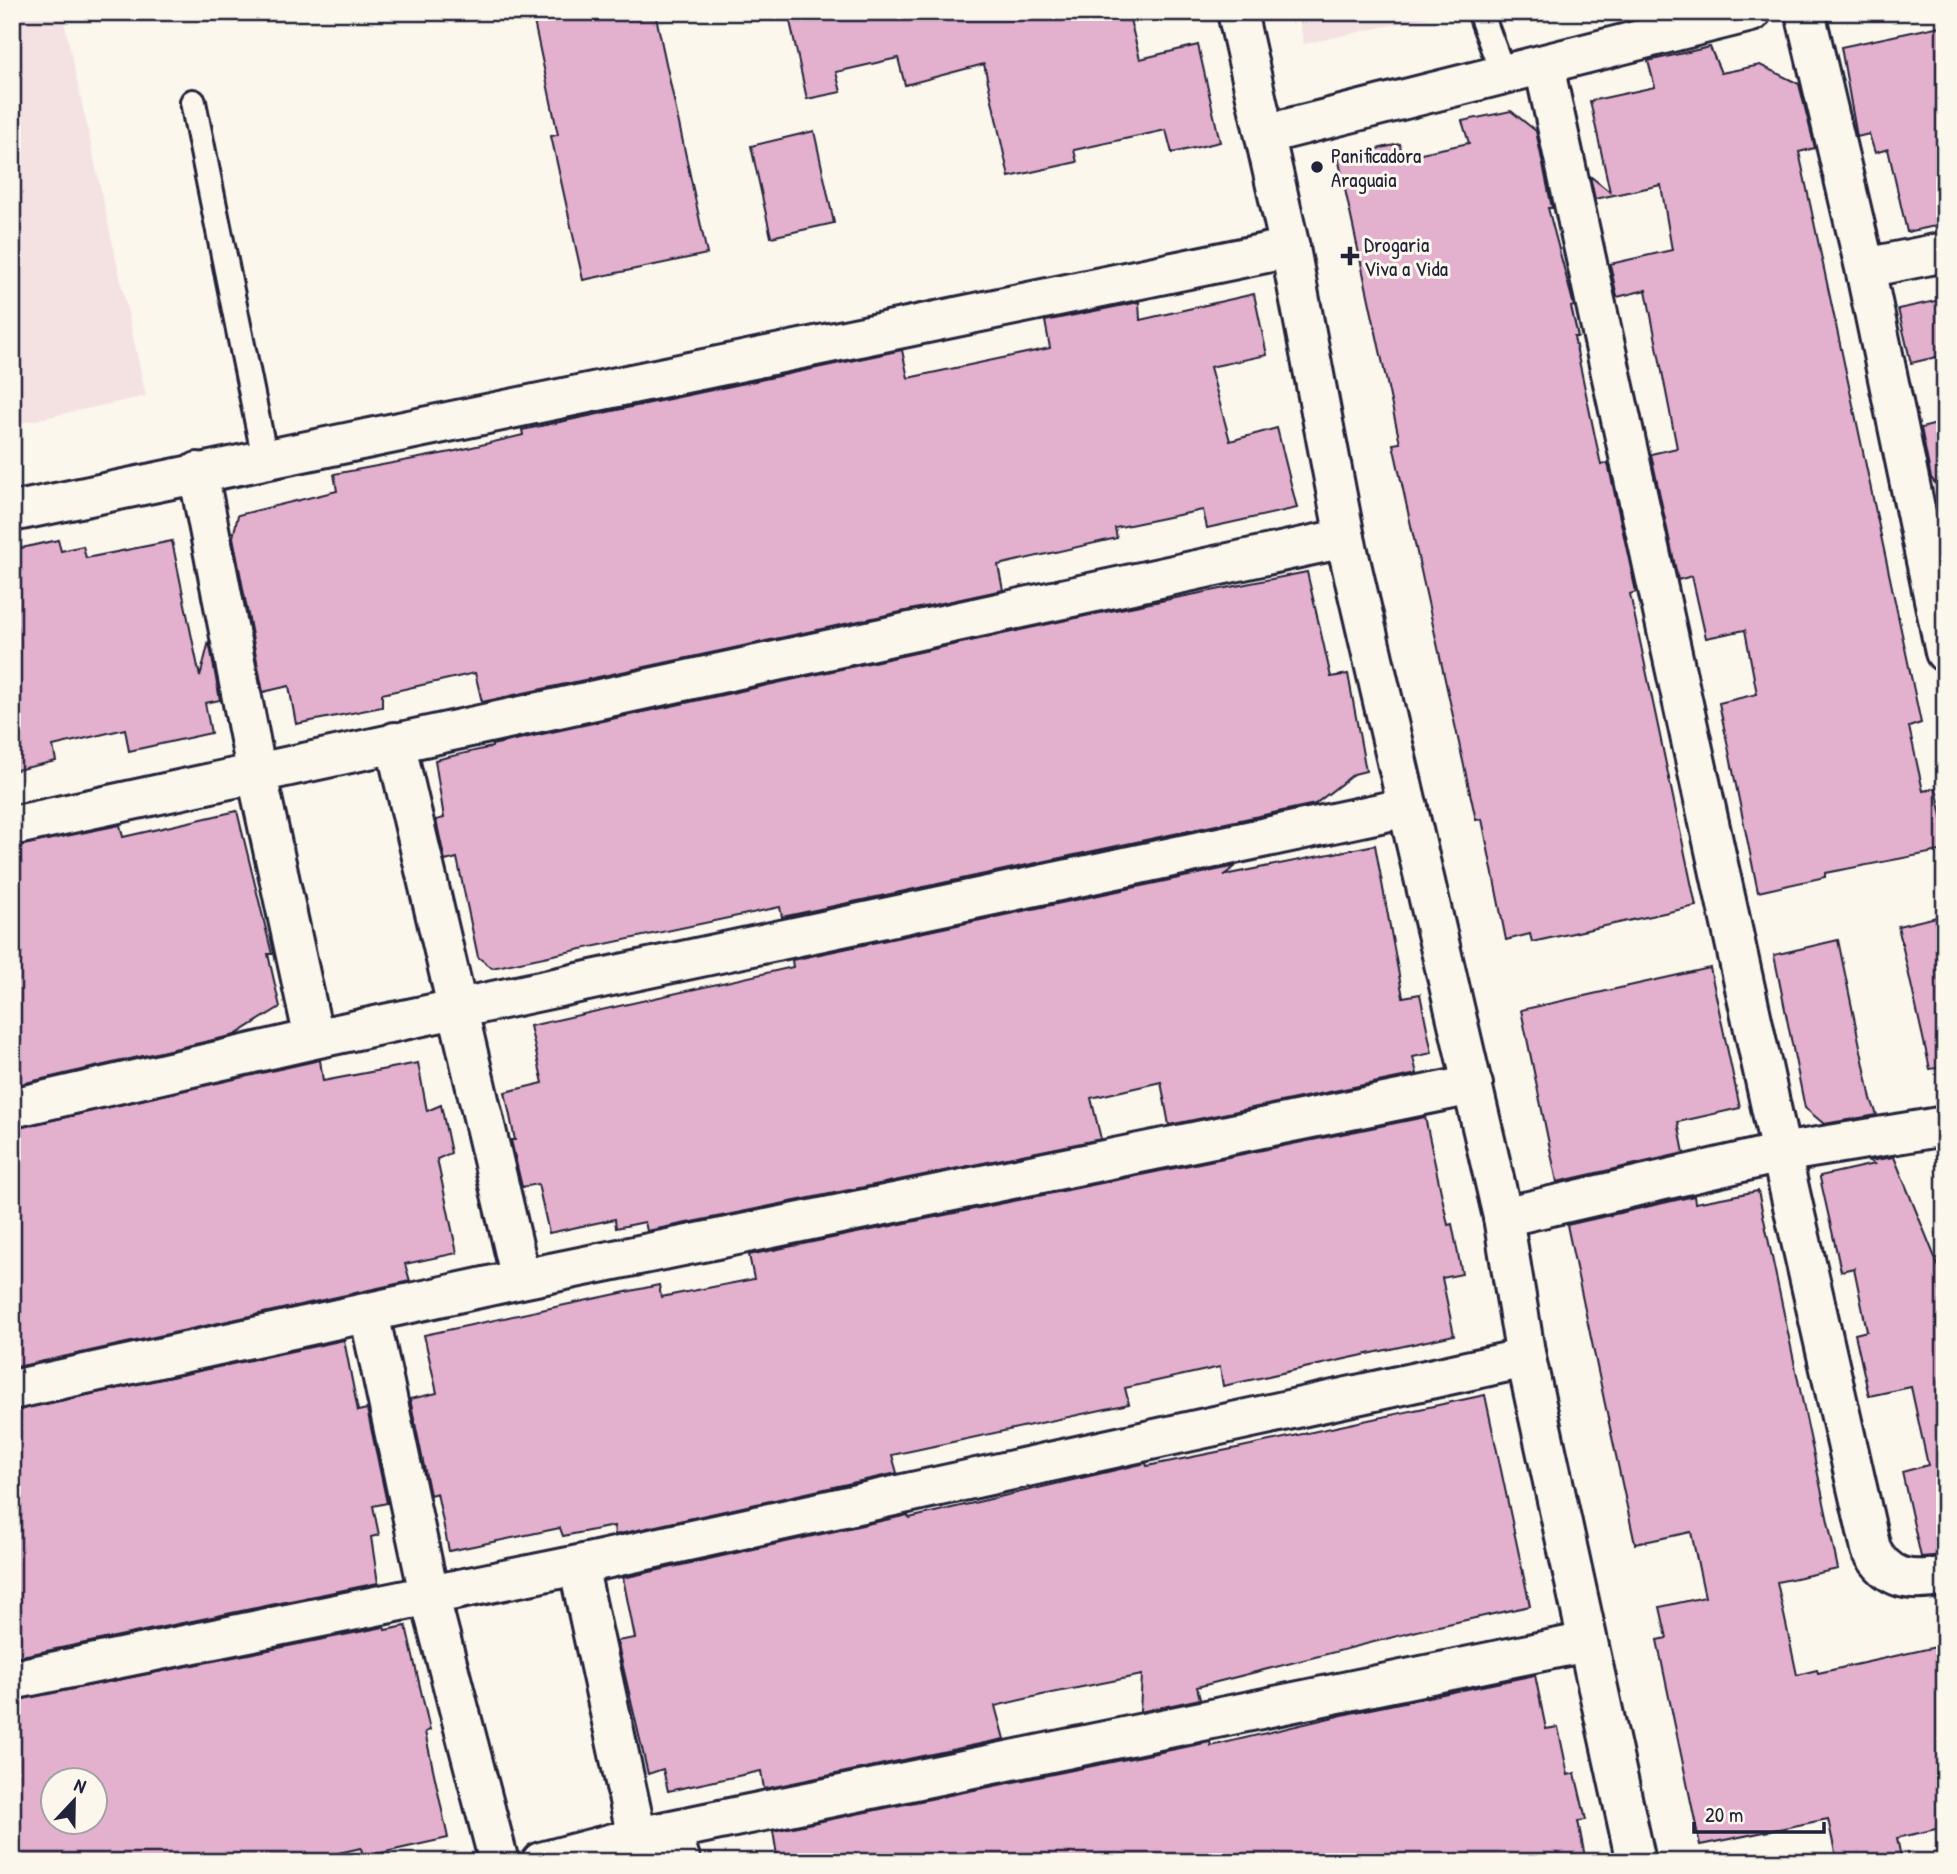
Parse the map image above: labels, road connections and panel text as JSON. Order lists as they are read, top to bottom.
{
  "places": {
    "other": ["Panificadora Araguaia"],
    "health": ["Drogaria Viva a Vida"]
  },
  "scale_bar": "20 m",
  "north": "top"
}
